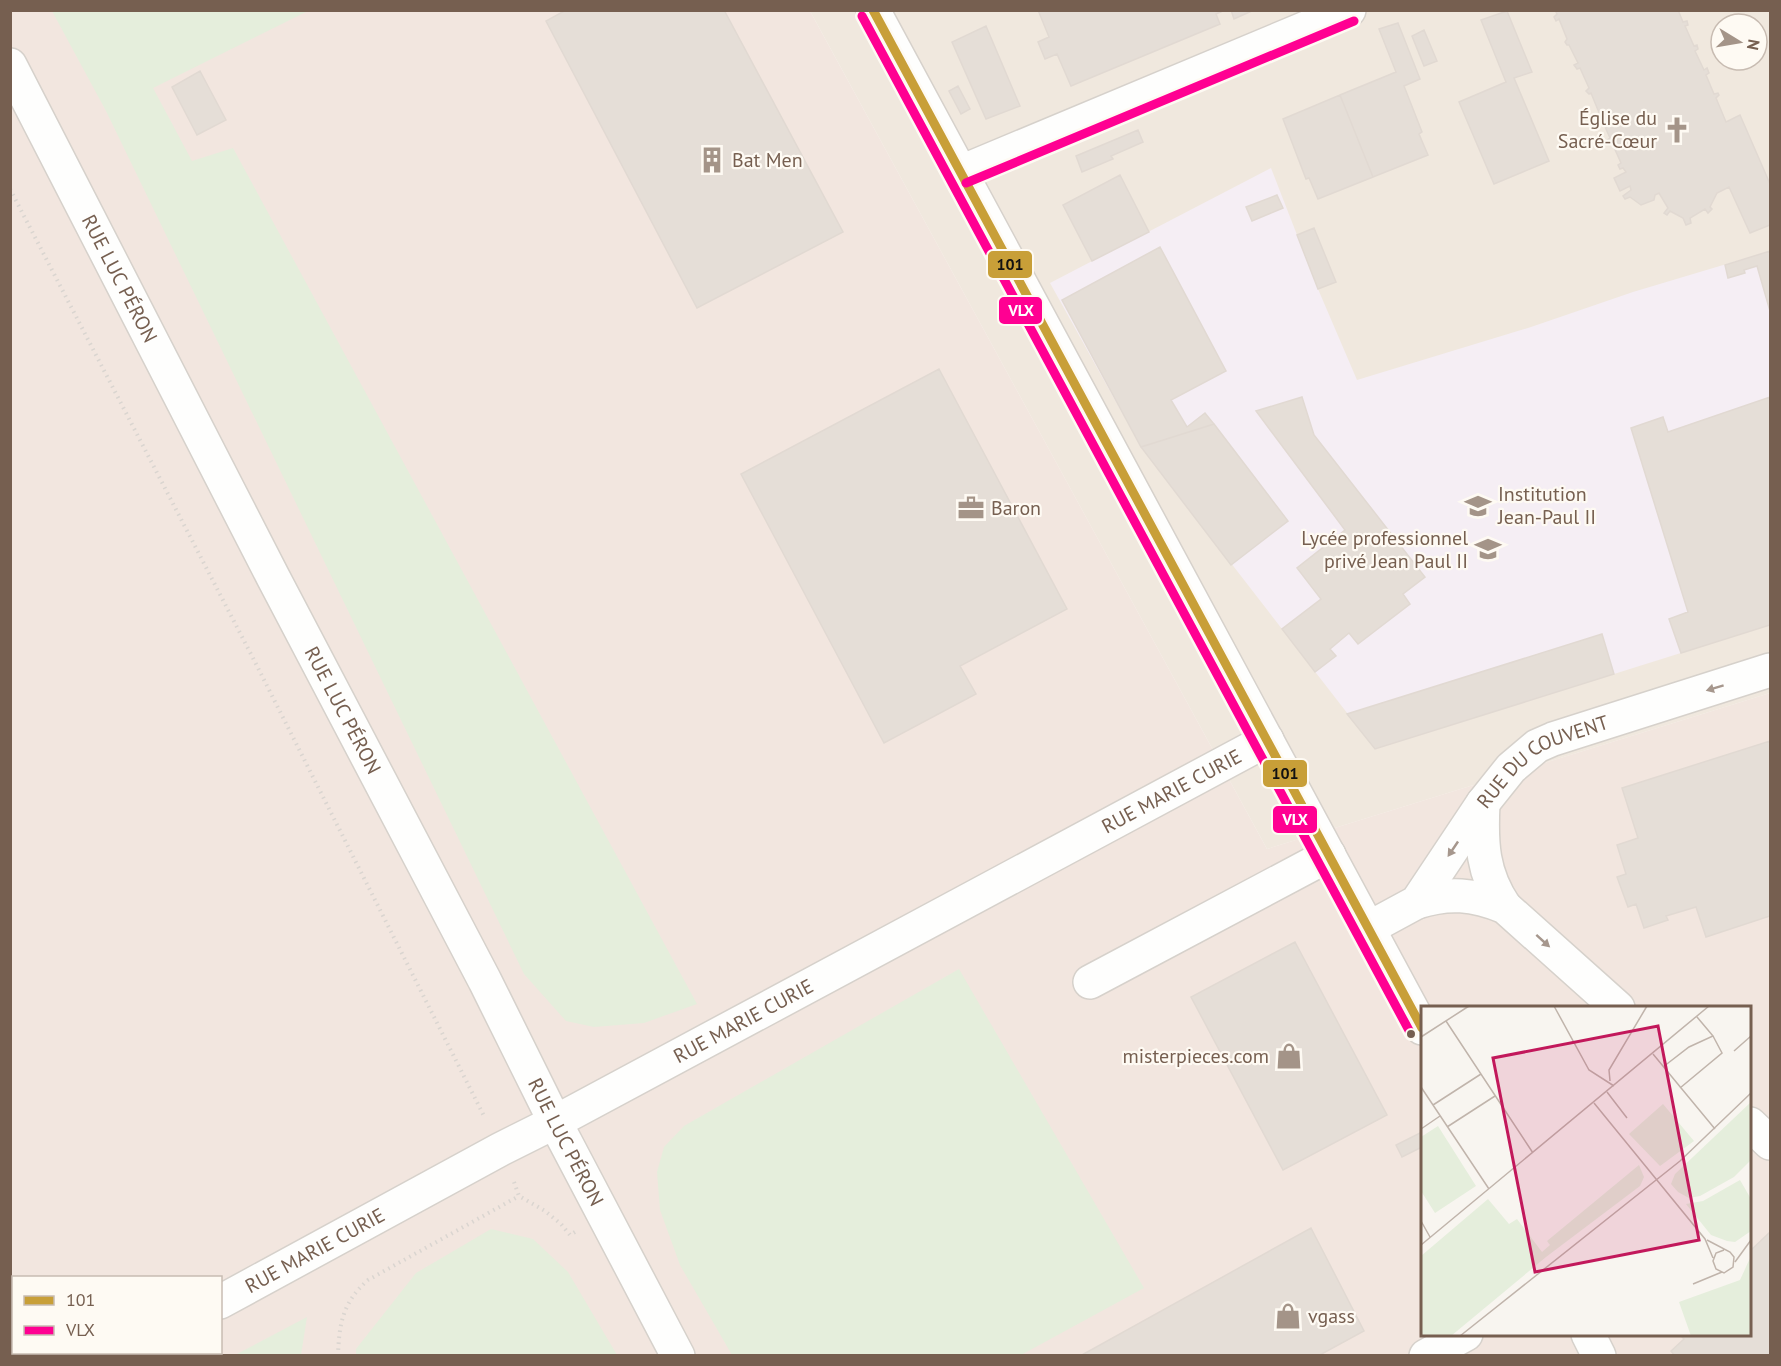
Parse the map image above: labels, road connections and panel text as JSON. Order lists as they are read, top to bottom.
{
  "streets": {
    "street": ["RUE LUC PÉRON", "RUE DU COUVENT", "RUE MARIE CURIE"]
  },
  "crossings": [
    ["RUE LUC PÉRON", "RUE MARIE CURIE"]
  ],
  "one_way": ["RUE DU COUVENT"],
  "places": {
    "church": ["Église du Sacré-Cœur"],
    "building": ["Bat Men"],
    "school or university": ["Institution Jean-Paul II", "Lycée professionnel privé Jean Paul II"],
    "office": ["Baron"],
    "shop": ["misterpieces.com", "vgass"]
  },
  "lines": ["transit line 101", "transit line VLX"],
  "legend": ["101", "VLX"],
  "north": "right"
}
